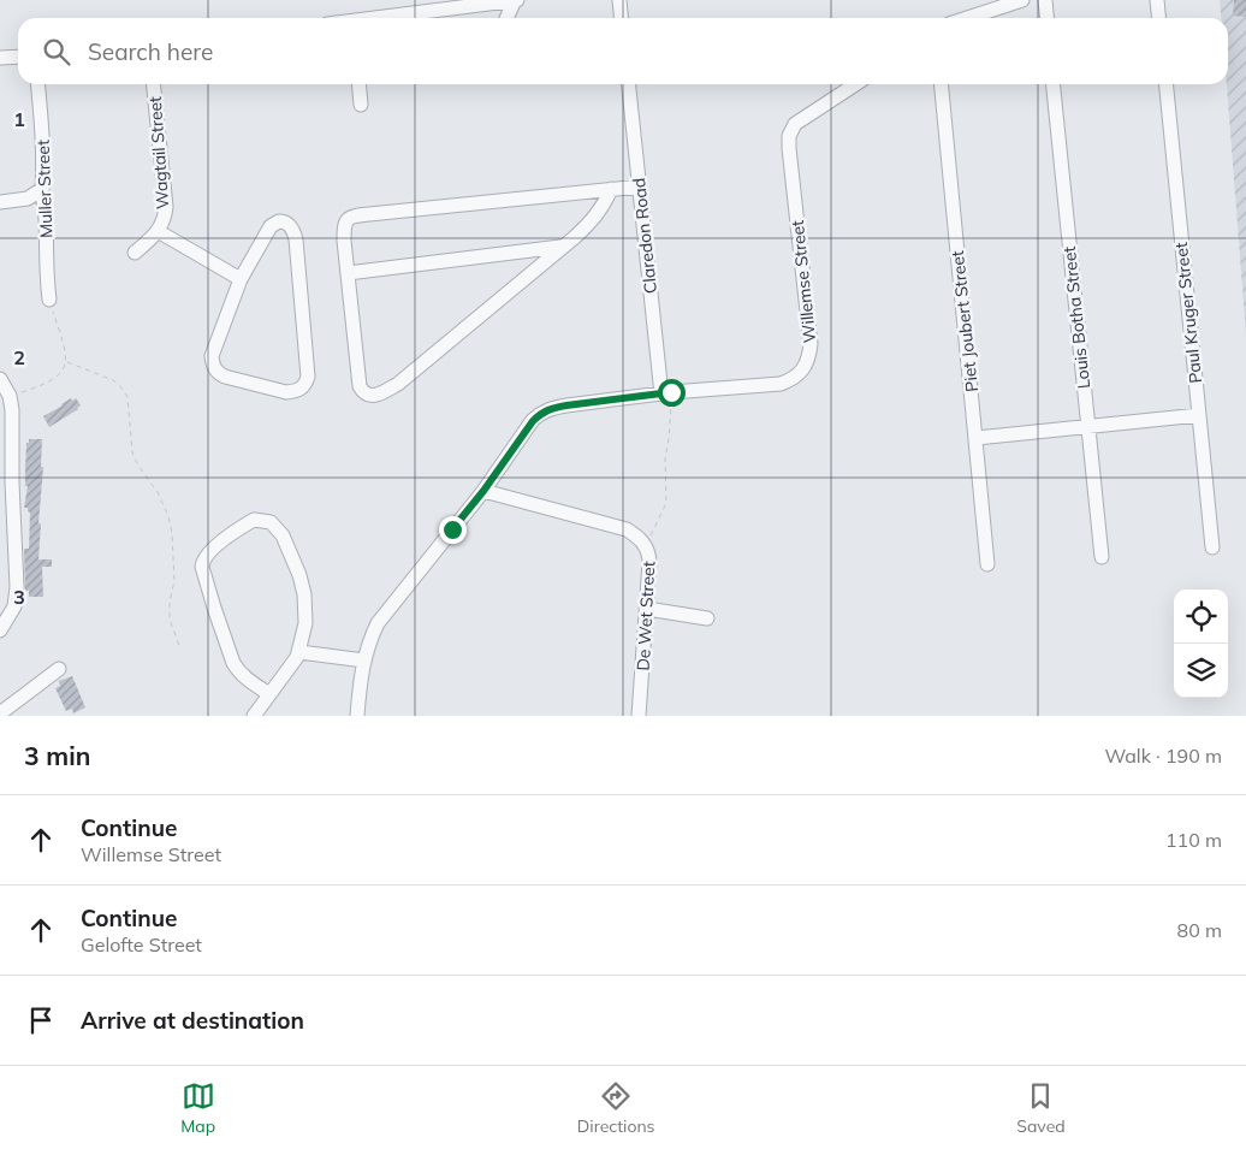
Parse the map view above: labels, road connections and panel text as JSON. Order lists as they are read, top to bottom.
{
  "streets": {
    "street": [
      "Wagtail Street",
      "Muller Street",
      "Claredon Road",
      "Willemse Street",
      "Paul Kruger Street",
      "Louis Botha Street",
      "Piet Joubert Street",
      "De Wet Street"
    ]
  },
  "crossings": [
    ["Claredon Road", "Willemse Street"],
    ["Willemse Street", "De Wet Street"]
  ],
  "page": {
    "search": "Search here",
    "heading": ["3 min", "Walk · 190 m"],
    "list": [
      ["Continue", "Willemse Street", "110 m"],
      ["Continue", "Gelofte Street", "80 m"],
      "Arrive at destination"
    ],
    "nav": ["Map", "Directions", "Saved"]
  },
  "grid": {
    "rows": ["1", "2", "3"]
  }
}
